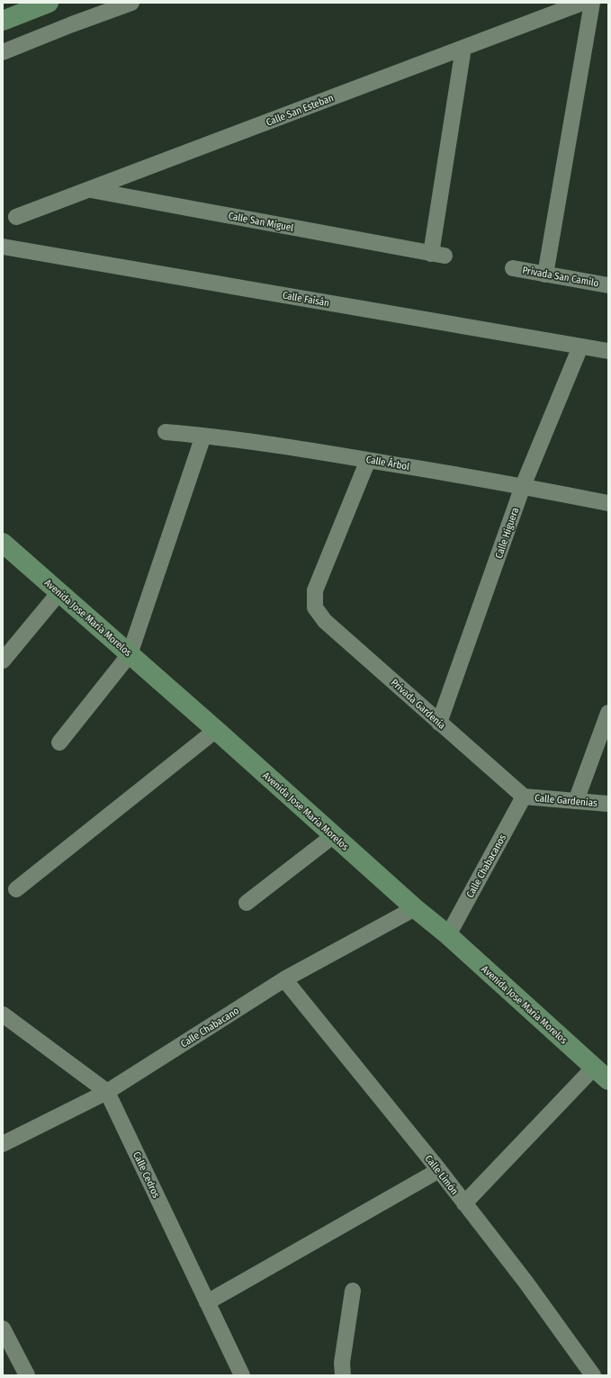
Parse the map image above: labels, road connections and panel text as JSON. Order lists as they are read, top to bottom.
{
  "streets": {
    "street": [
      "Calle San Esteban",
      "Calle San Miguel",
      "Privada San Camilo",
      "Calle Faisán",
      "Calle Árbol",
      "Calle Higuera",
      "Avenida Jose Maria Morelos",
      "Privada Gardenia",
      "Calle Gardenias",
      "Calle Chabacanos",
      "Calle Chabacano",
      "Calle Cedros",
      "Calle Limón"
    ]
  },
  "crossings": [
    ["Calle San Esteban", "Calle San Miguel"],
    ["Calle Faisán", "Calle Higuera"],
    ["Calle Árbol", "Calle Higuera"],
    ["Calle Árbol", "Privada Gardenia"],
    ["Calle Higuera", "Privada Gardenia"],
    ["Avenida Jose Maria Morelos", "Calle Chabacanos"],
    ["Avenida Jose Maria Morelos", "Calle Chabacano"],
    ["Privada Gardenia", "Calle Gardenias"],
    ["Privada Gardenia", "Calle Chabacanos"],
    ["Calle Gardenias", "Calle Chabacanos"],
    ["Calle Chabacano", "Calle Cedros"],
    ["Calle Chabacano", "Calle Limón"]
  ]
}
